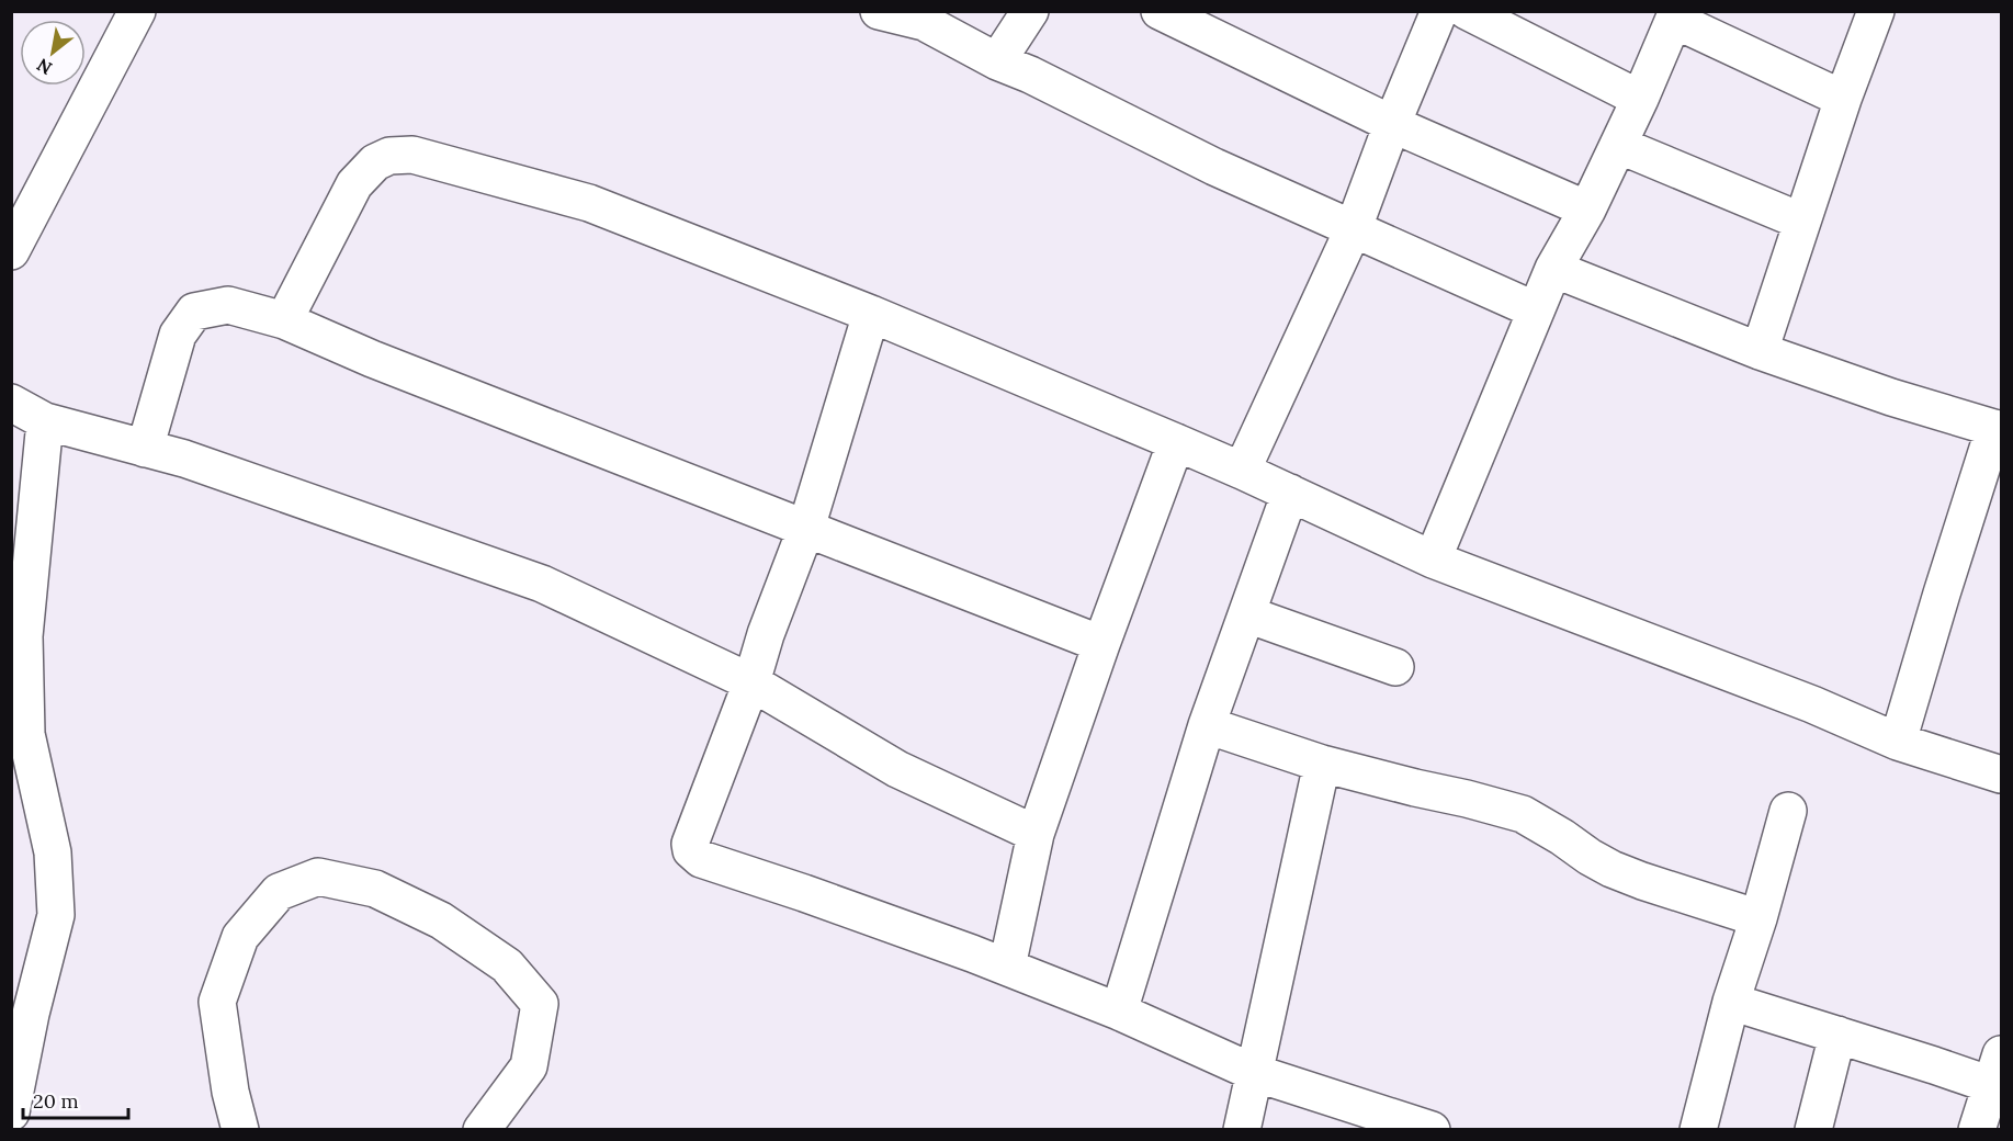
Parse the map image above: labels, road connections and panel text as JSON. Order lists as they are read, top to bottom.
{
  "scale_bar": "20 m",
  "north": "bottom left"
}
